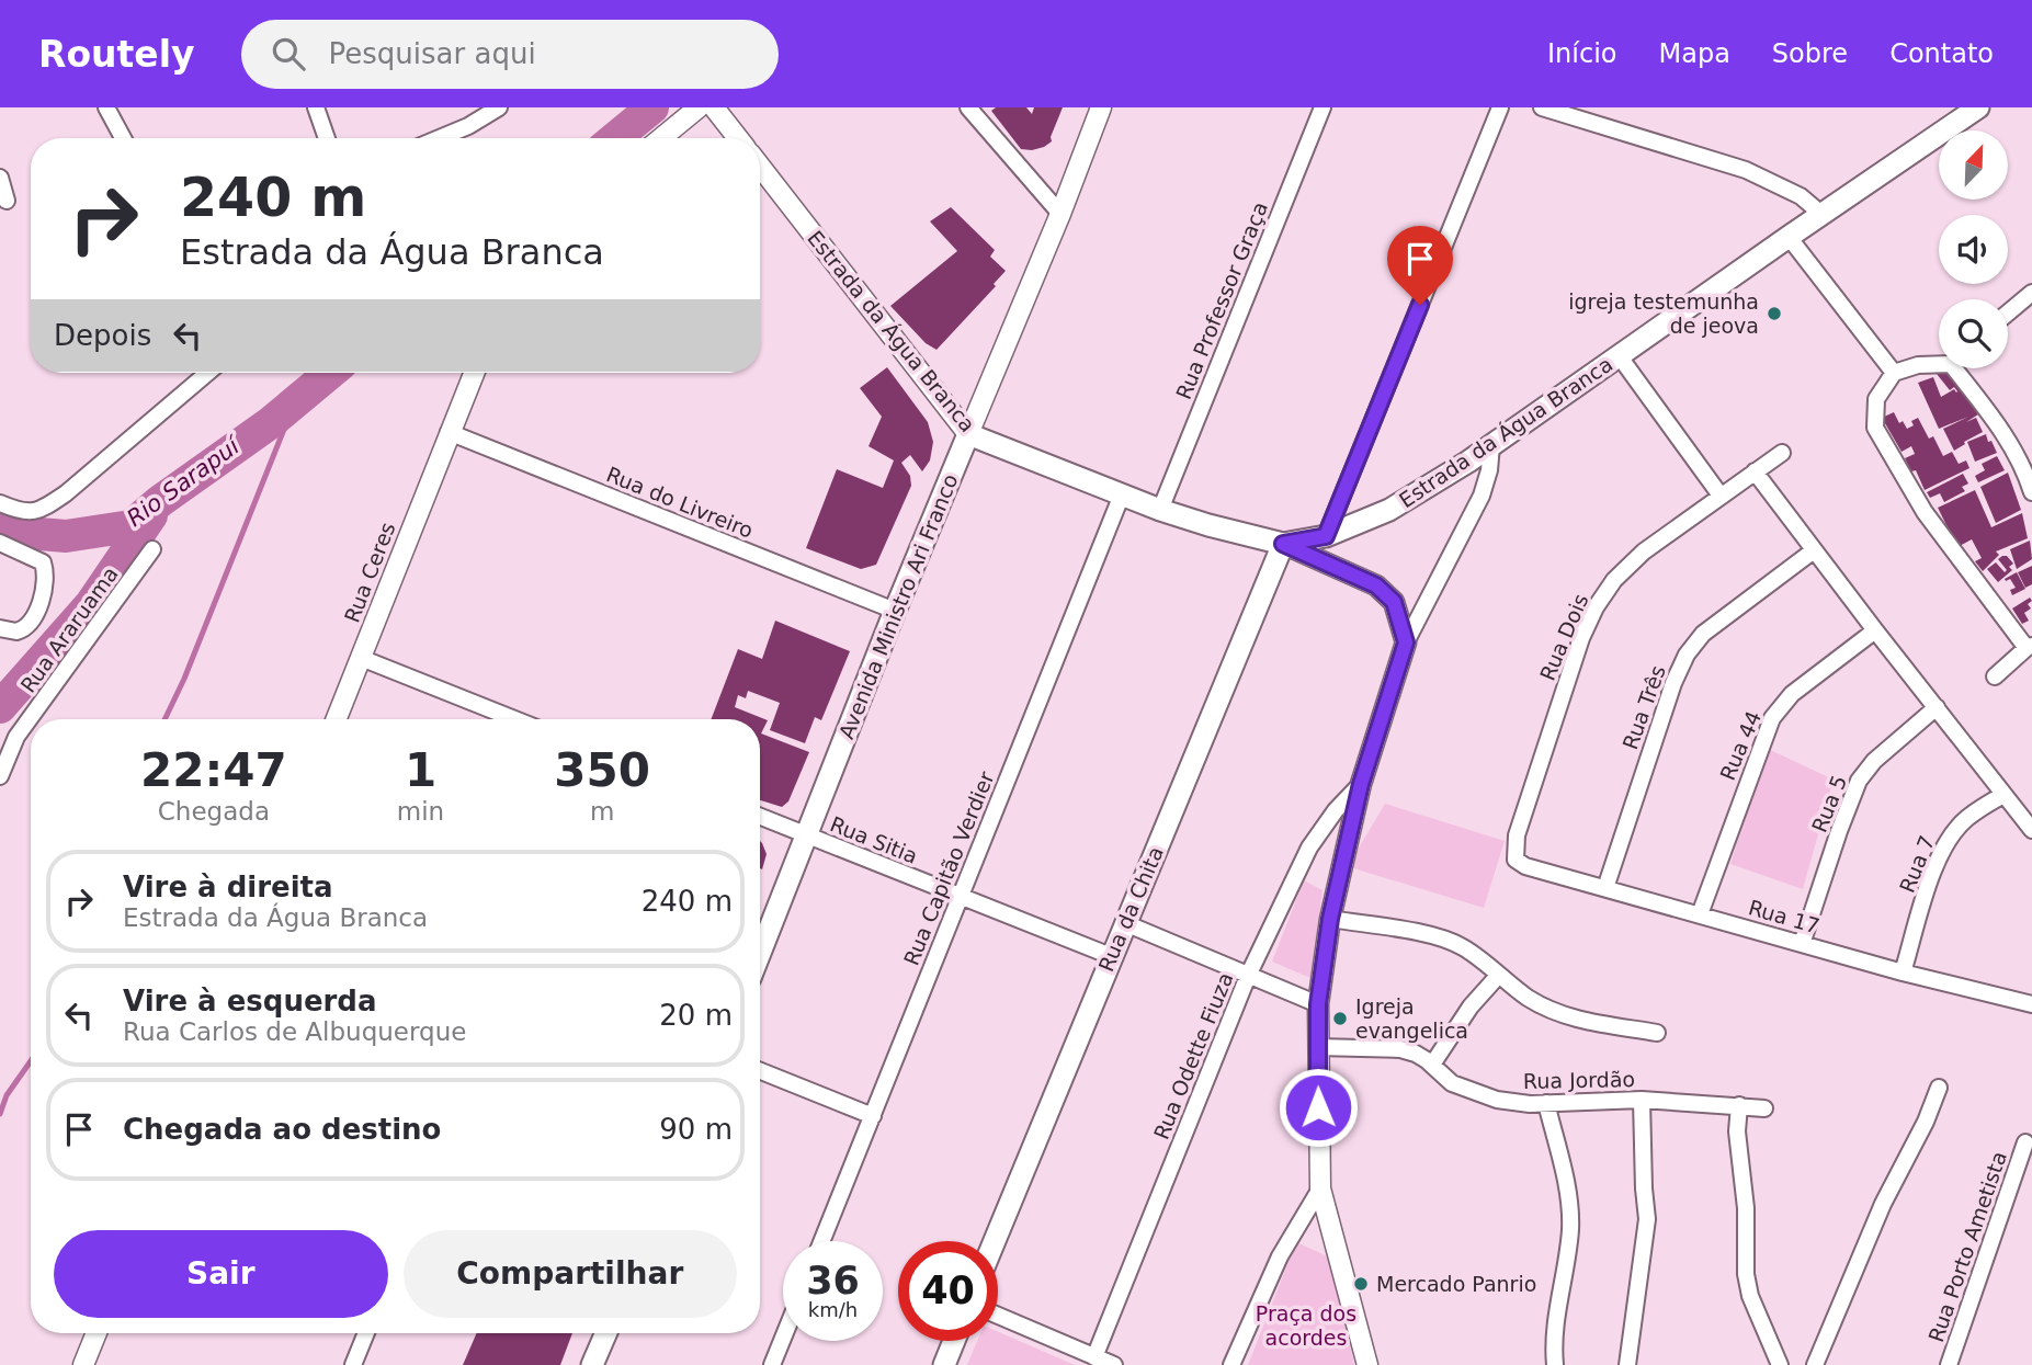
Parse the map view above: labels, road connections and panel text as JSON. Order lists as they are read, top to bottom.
{
  "streets": {
    "main road": ["Estrada da Água Branca", "Avenida Ministro Ari Franco", "Rua da Chita"],
    "street": [
      "Rua Professor Graça",
      "Rua do Livreiro",
      "Rua Ceres",
      "Rua Araruama",
      "Rua Dois",
      "Rua Três",
      "Rua 44",
      "Rua 5",
      "Rua Sitia",
      "Rua 7",
      "Rua Capitão Verdier",
      "Rua 17",
      "Rua Odette Fiuza",
      "Rua Jordão",
      "Rua Porto Ametista"
    ]
  },
  "crossings": [
    ["Rua Professor Graça", "Estrada da Água Branca"],
    ["Estrada da Água Branca", "Avenida Ministro Ari Franco"],
    ["Estrada da Água Branca", "Rua Capitão Verdier"],
    ["Estrada da Água Branca", "Rua da Chita"],
    ["Rua do Livreiro", "Rua Ceres"],
    ["Rua do Livreiro", "Avenida Ministro Ari Franco"],
    ["Avenida Ministro Ari Franco", "Rua Sitia"],
    ["Rua Dois", "Rua 17"],
    ["Rua Três", "Rua 17"],
    ["Rua 44", "Rua 17"],
    ["Rua 5", "Rua 17"],
    ["Rua Sitia", "Rua Capitão Verdier"],
    ["Rua Sitia", "Rua da Chita"],
    ["Rua 7", "Rua 17"]
  ],
  "water": ["Rio Sarapuí"],
  "parks": ["Praça dos acordes"],
  "places": ["igreja testemunha de jeova", "Igreja evangelica", "Mercado Panrio"],
  "north": "top right",
  "page": {
    "header": "Routely",
    "search": "Pesquisar aqui",
    "nav": [
      "Início",
      "Mapa",
      "Sobre",
      "Contato"
    ],
    "turn": ["240 m", "Estrada da Água Branca"],
    "then": "Depois",
    "eta": [
      "22:47",
      "Chegada",
      "1",
      "min",
      "350",
      "m"
    ],
    "list": [
      {
        "name": "Vire à direita",
        "note": "Estrada da Água Branca",
        "value": "240 m"
      },
      {
        "name": "Vire à esquerda",
        "note": "Rua Carlos de Albuquerque",
        "value": "20 m"
      },
      {
        "name": "Chegada ao destino",
        "value": "90 m"
      }
    ],
    "buttons": ["Sair", "Compartilhar"],
    "speed": "36 km/h",
    "limit": "40"
  }
}
